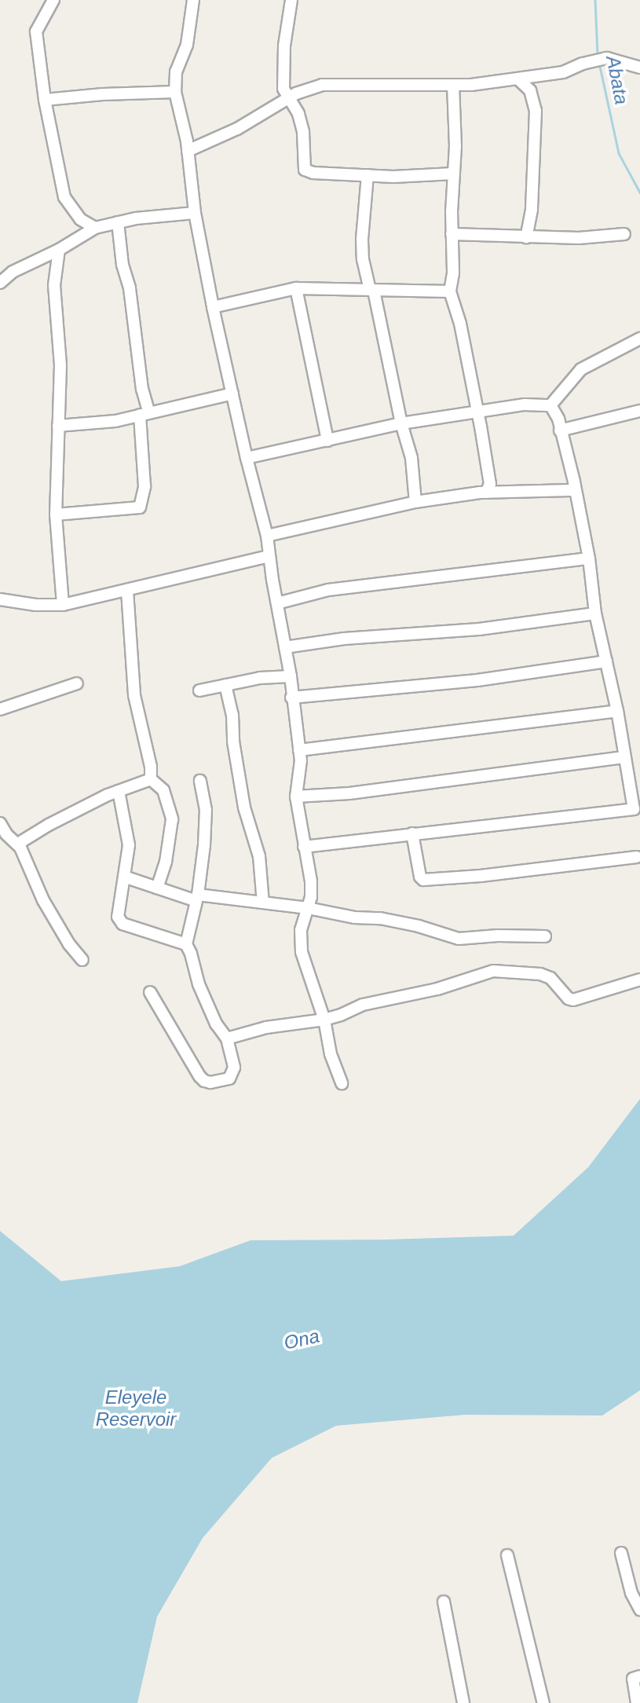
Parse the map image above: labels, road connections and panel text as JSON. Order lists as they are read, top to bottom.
{
  "water": ["Abata", "Ona", "Eleyele Reservoir"]
}
